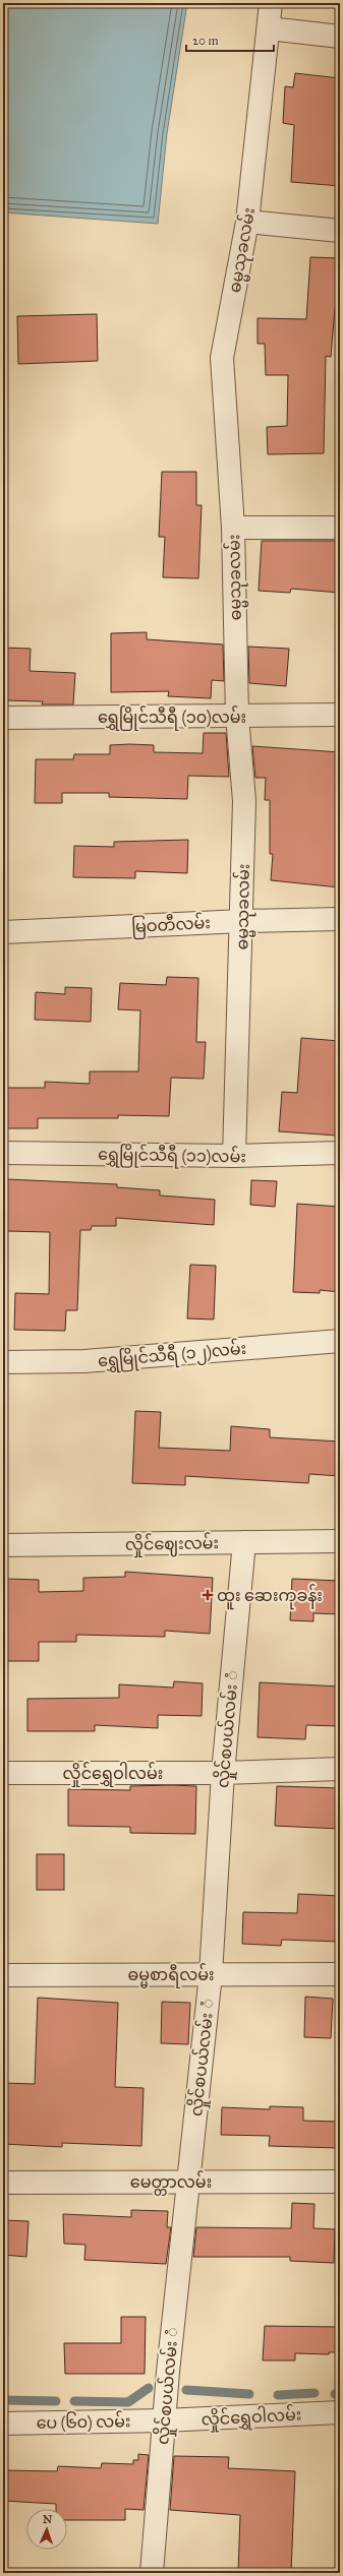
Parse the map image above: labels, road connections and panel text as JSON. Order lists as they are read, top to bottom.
{
  "streets": {
    "street": [
      "ဓမ္မသုခလမ်း",
      "ရွှေမြိုင်သီရီ (၁၀)လမ်း",
      "မြဝတီလမ်း",
      "ရွှေမြိုင်သီရီ (၁၁)လမ်း",
      "ရွှေမြိုင်သီရီ (၁၂)လမ်း",
      "လှိုင်ဈေးလမ်း",
      "လှိုင်စပယ်လမ်း ံ",
      "လှိုင်ရွှေဝါလမ်း",
      "ဓမ္မစာရီလမ်း",
      "မေတ္တာလမ်း",
      "ပေ (၆၀) လမ်း"
    ]
  },
  "crossings": [
    ["ဓမ္မသုခလမ်း", "ရွှေမြိုင်သီရီ (၁၀)လမ်း"],
    ["ဓမ္မသုခလမ်း", "မြဝတီလမ်း"],
    ["ဓမ္မသုခလမ်း", "ရွှေမြိုင်သီရီ (၁၁)လမ်း"],
    ["လှိုင်ဈေးလမ်း", "လှိုင်စပယ်လမ်း ံ"],
    ["လှိုင်စပယ်လမ်း ံ", "လှိုင်ရွှေဝါလမ်း"],
    ["လှိုင်စပယ်လမ်း ံ", "ဓမ္မစာရီလမ်း"],
    ["လှိုင်စပယ်လမ်း ံ", "မေတ္တာလမ်း"],
    ["လှိုင်စပယ်လမ်း ံ", "ပေ (၆၀) လမ်း"],
    ["လှိုင်ရွှေဝါလမ်း", "ပေ (၆၀) လမ်း"]
  ],
  "places": {
    "health": ["ထူး ဆေးကုခန်း"]
  },
  "scale_bar": "20 m",
  "north": "top"
}
